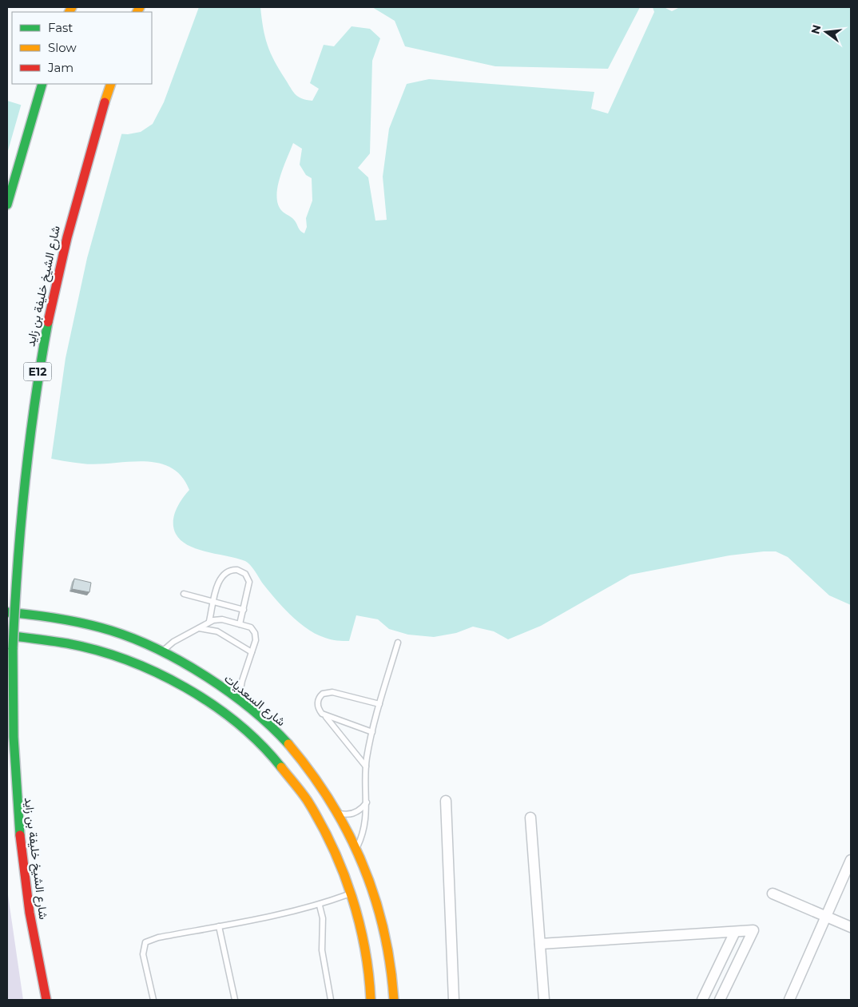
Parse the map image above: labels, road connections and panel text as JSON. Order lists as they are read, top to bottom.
{
  "streets": {
    "main road": ["شارع الشيخ خليفة بن زايد", "E12", "شارع السعديات"]
  },
  "legend": ["Fast", "Slow", "Jam"],
  "north": "left"
}
